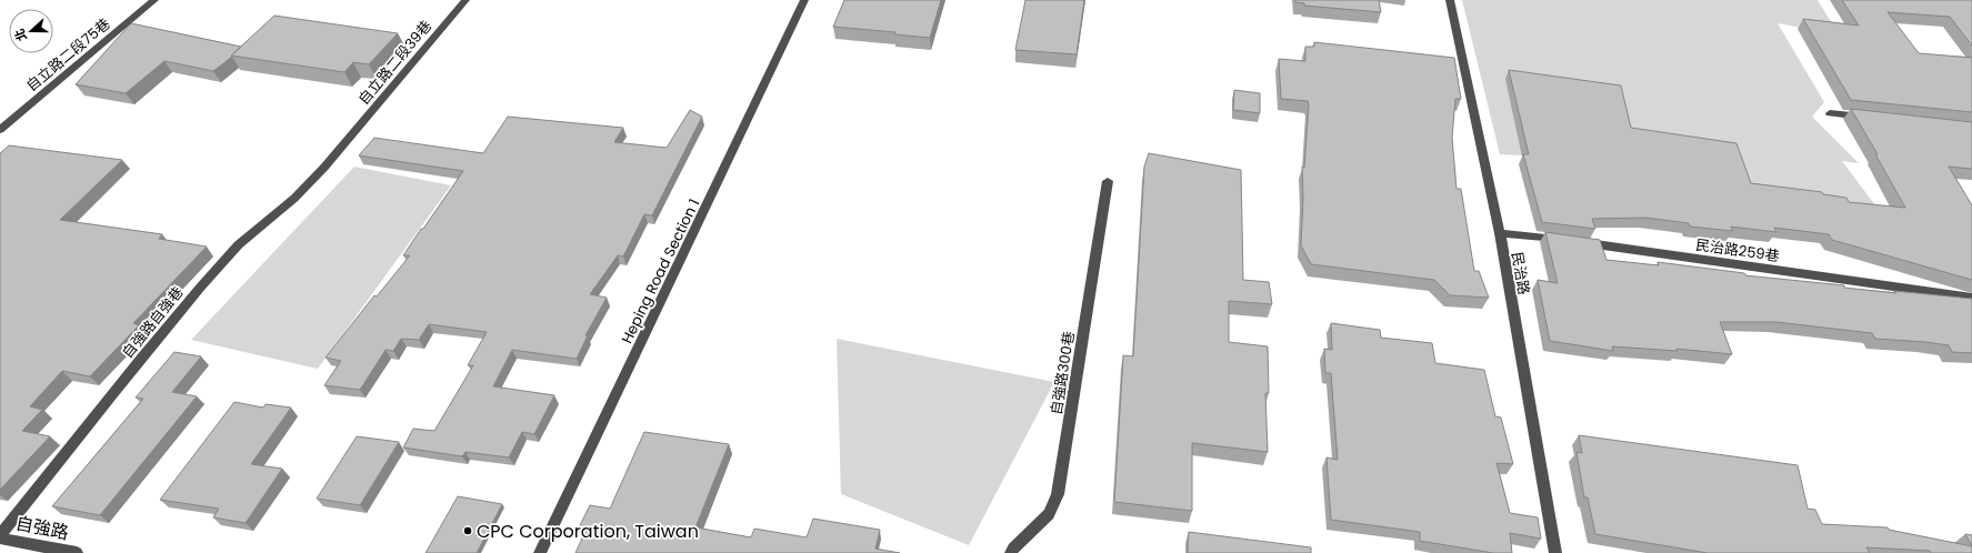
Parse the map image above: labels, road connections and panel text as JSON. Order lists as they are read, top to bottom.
{
  "streets": {
    "street": [
      "自立路二段75巷",
      "自立路二段39巷",
      "民治路259巷",
      "Heping Road Section 1",
      "民治路",
      "自強路自強巷",
      "自強路300巷",
      "自強路"
    ]
  },
  "crossings": [
    ["自立路二段39巷", "自強路自強巷"],
    ["民治路259巷", "民治路"],
    ["自強路自強巷", "自強路"]
  ],
  "places": ["CPC Corporation, Taiwan"],
  "north": "left"
}
